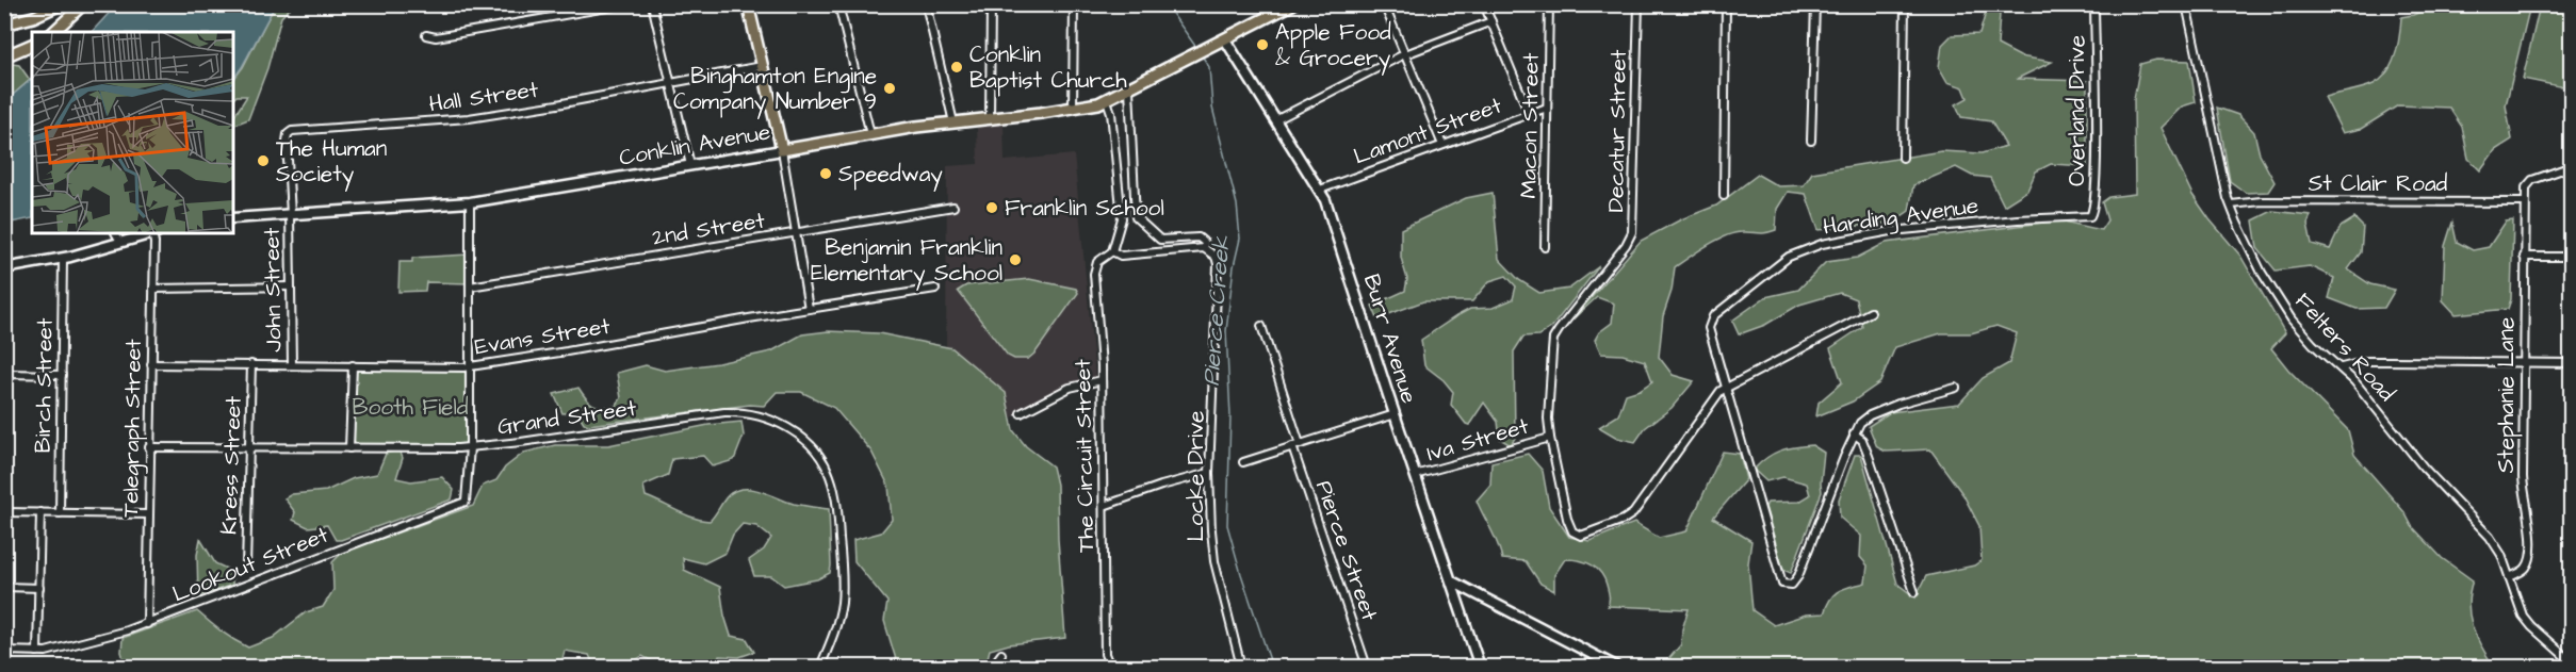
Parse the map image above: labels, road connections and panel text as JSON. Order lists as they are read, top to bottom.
{
  "streets": {
    "main road": ["Conklin Avenue"],
    "street": [
      "Hall Street",
      "Overland Drive",
      "Macon Street",
      "Lamont Street",
      "Decatur Street",
      "St Clair Road",
      "Harding Avenue",
      "2nd Street",
      "John Street",
      "Evans Street",
      "Burr Avenue",
      "Felters Road",
      "Birch Street",
      "Stephanie Lane",
      "Grand Street",
      "Telegraph Street",
      "Iva Street",
      "The Circuit Street",
      "Kress Street",
      "Locke Drive",
      "Pierce Street",
      "Lookout Street"
    ]
  },
  "crossings": [
    ["Hall Street", "Conklin Avenue"],
    ["Hall Street", "John Street"],
    ["Overland Drive", "Harding Avenue"],
    ["Macon Street", "Lamont Street"],
    ["Lamont Street", "Burr Avenue"],
    ["Decatur Street", "Harding Avenue"],
    ["Decatur Street", "Iva Street"],
    ["Conklin Avenue", "John Street"],
    ["Conklin Avenue", "Burr Avenue"],
    ["St Clair Road", "Felters Road"],
    ["St Clair Road", "Stephanie Lane"],
    ["John Street", "Evans Street"],
    ["Evans Street", "Telegraph Street"],
    ["Evans Street", "Kress Street"],
    ["Burr Avenue", "Iva Street"],
    ["Felters Road", "Stephanie Lane"],
    ["Grand Street", "Telegraph Street"],
    ["Grand Street", "Kress Street"],
    ["Grand Street", "Lookout Street"],
    ["Telegraph Street", "Lookout Street"]
  ],
  "water": ["Pierce Creek"],
  "parks": ["Booth Field"],
  "places": [
    "Apple Food & Grocery",
    "Conklin Baptist Church",
    "Binghamton Engine Company Number 9",
    "The Human Society",
    "Speedway",
    "Franklin School",
    "Benjamin Franklin Elementary School"
  ]
}
